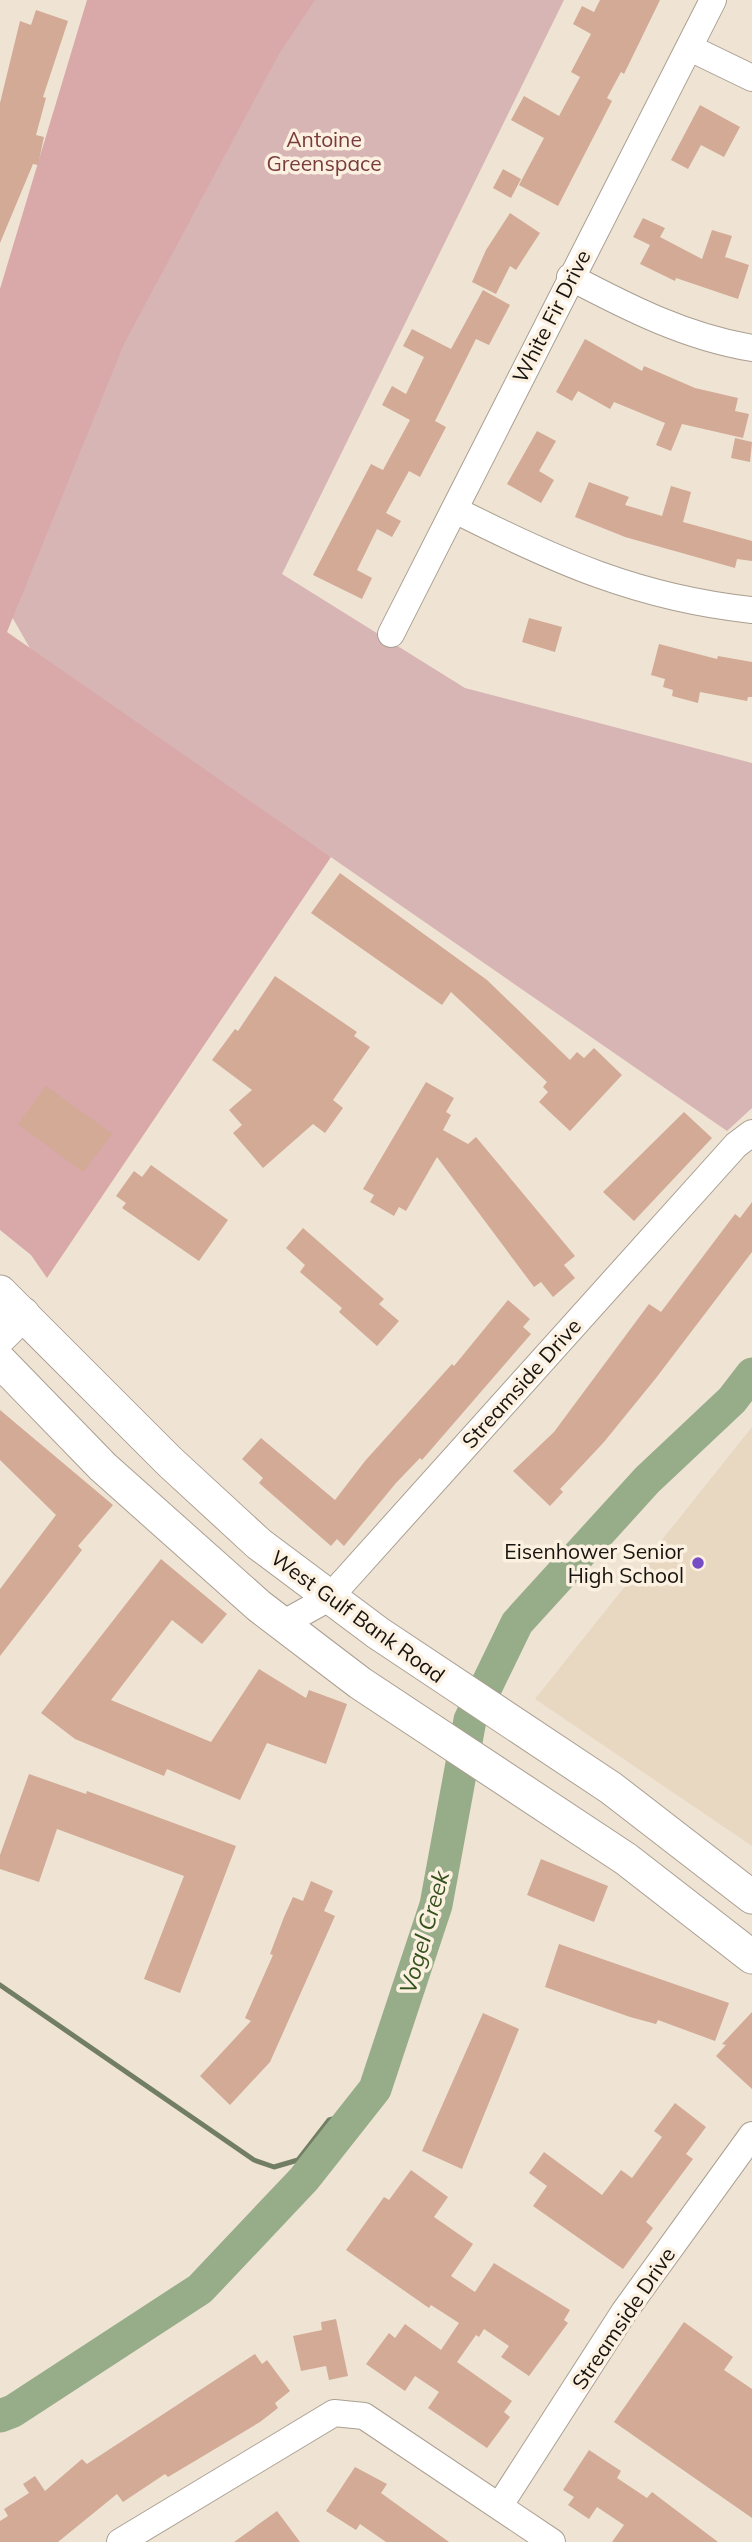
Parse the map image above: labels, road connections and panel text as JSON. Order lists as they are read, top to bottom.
{
  "streets": {
    "main road": ["West Gulf Bank Road"],
    "street": ["White Fir Drive", "Streamside Drive"]
  },
  "crossings": [
    ["Streamside Drive", "West Gulf Bank Road"]
  ],
  "water": ["Vogel Creek"],
  "parks": ["Antoine Greenspace"],
  "places": ["Eisenhower Senior High School"]
}
